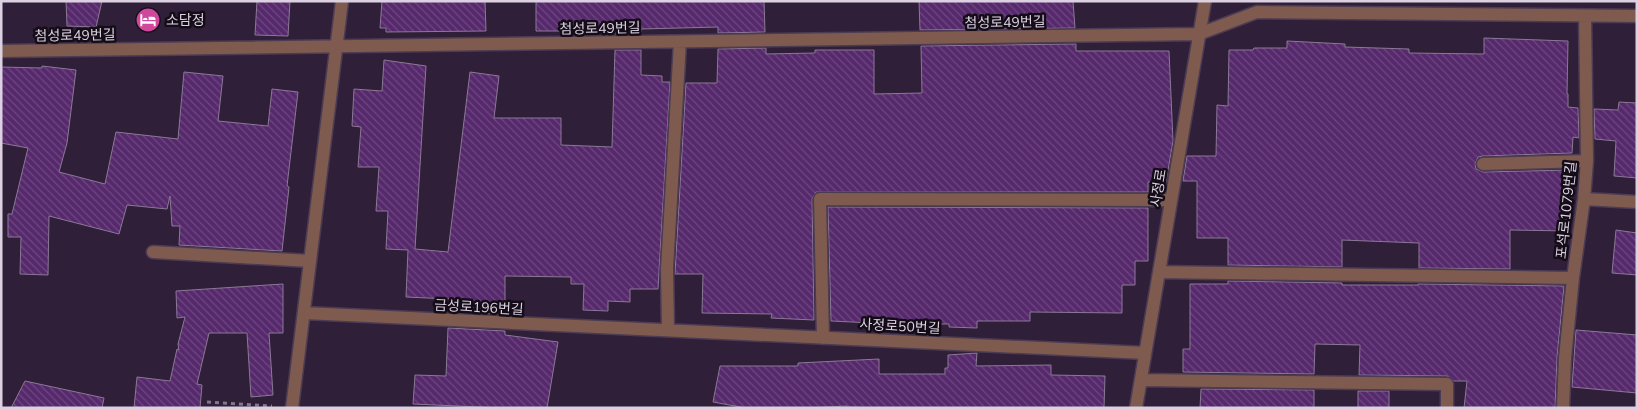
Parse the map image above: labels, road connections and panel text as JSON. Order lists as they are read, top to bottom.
{
  "streets": {
    "street": [
      "첨성로49번길",
      "사정로",
      "포석로1079번길",
      "금성로196번길",
      "사정로50번길"
    ]
  },
  "crossings": [
    ["첨성로49번길", "사정로"],
    ["첨성로49번길", "포석로1079번길"],
    ["사정로", "사정로50번길"],
    ["금성로196번길", "사정로50번길"]
  ],
  "places": {
    "hotel": ["소담정"]
  }
}
